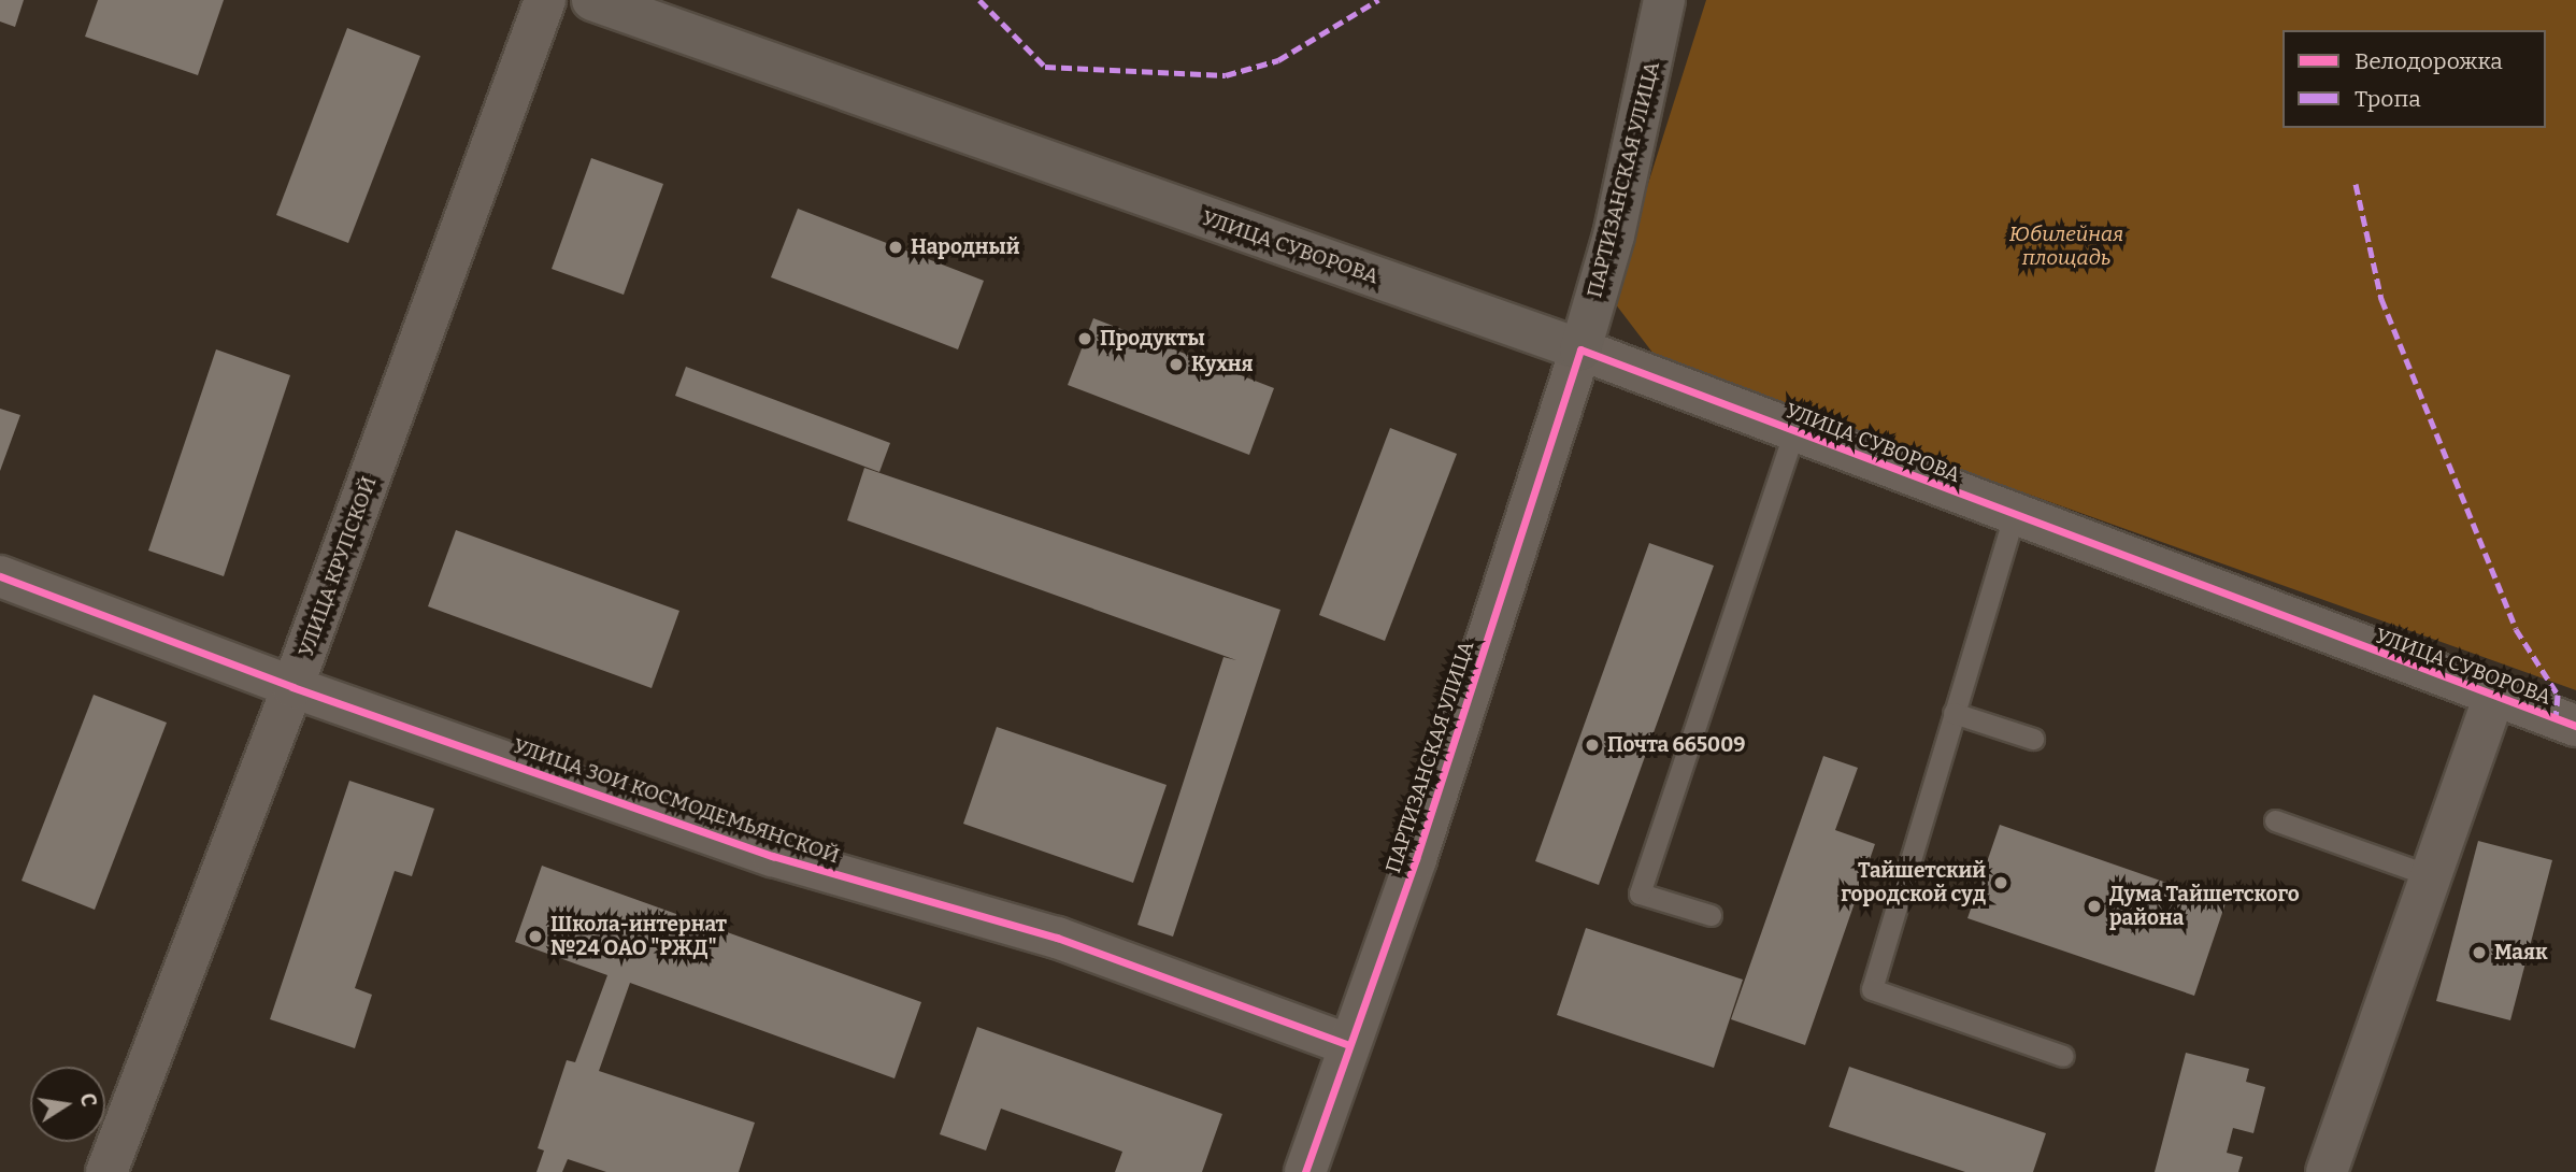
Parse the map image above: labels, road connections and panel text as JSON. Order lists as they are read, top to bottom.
{
  "streets": {
    "main road": ["ПАРТИЗАНСКАЯ УЛИЦА", "УЛИЦА СУВОРОВА"],
    "street": ["УЛИЦА КРУПСКОЙ", "УЛИЦА ЗОИ КОСМОДЕМЬЯНСКОЙ"]
  },
  "crossings": [
    ["ПАРТИЗАНСКАЯ УЛИЦА", "УЛИЦА СУВОРОВА"],
    ["ПАРТИЗАНСКАЯ УЛИЦА", "УЛИЦА ЗОИ КОСМОДЕМЬЯНСКОЙ"],
    ["УЛИЦА КРУПСКОЙ", "УЛИЦА ЗОИ КОСМОДЕМЬЯНСКОЙ"]
  ],
  "parks": ["Юбилейная площадь"],
  "places": [
    "Народный",
    "Продукты",
    "Кухня",
    "Почта 665009",
    "Тайшетский городской суд",
    "Дума Тайшетского района",
    "Школа-интернат №24 ОАО \"РЖД\"",
    "Маяк"
  ],
  "legend": ["Велодорожка", "Тропа"],
  "north": "right"
}
